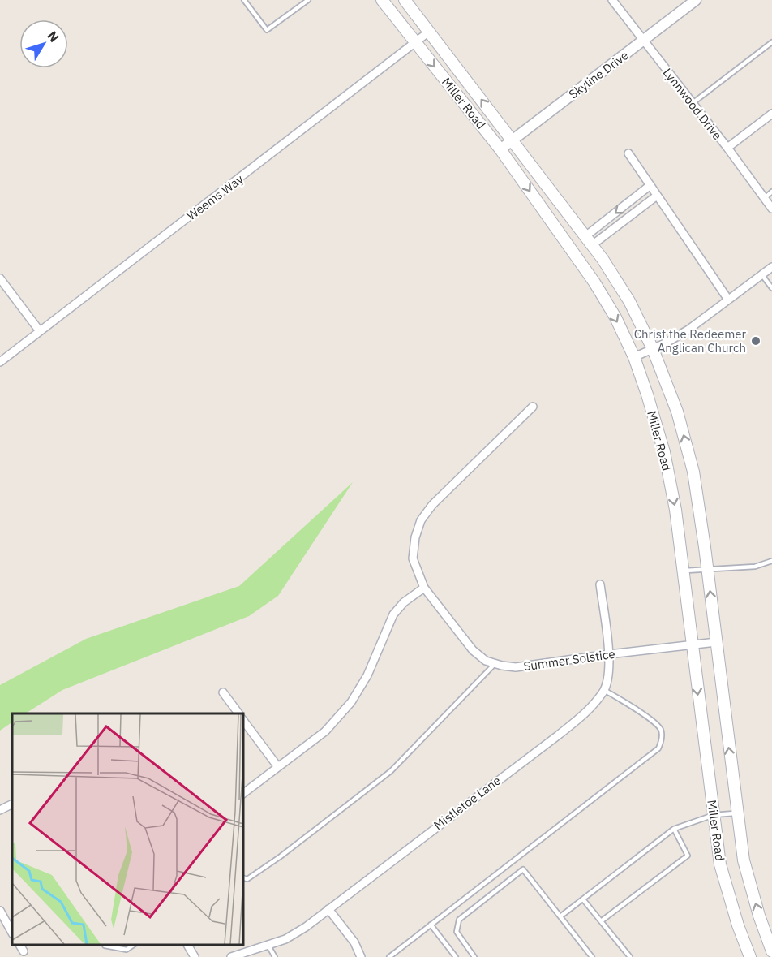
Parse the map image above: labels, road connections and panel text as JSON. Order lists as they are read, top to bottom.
{
  "streets": {
    "main road": ["Miller Road"],
    "street": [
      "Skyline Drive",
      "Lynnwood Drive",
      "Weems Way",
      "Summer Solstice",
      "Mistletoe Lane"
    ]
  },
  "crossings": [
    ["Skyline Drive", "Miller Road"],
    ["Skyline Drive", "Lynnwood Drive"],
    ["Miller Road", "Weems Way"],
    ["Miller Road", "Summer Solstice"],
    ["Summer Solstice", "Mistletoe Lane"]
  ],
  "places": ["Christ the Redeemer Anglican Church"],
  "north": "top right"
}
